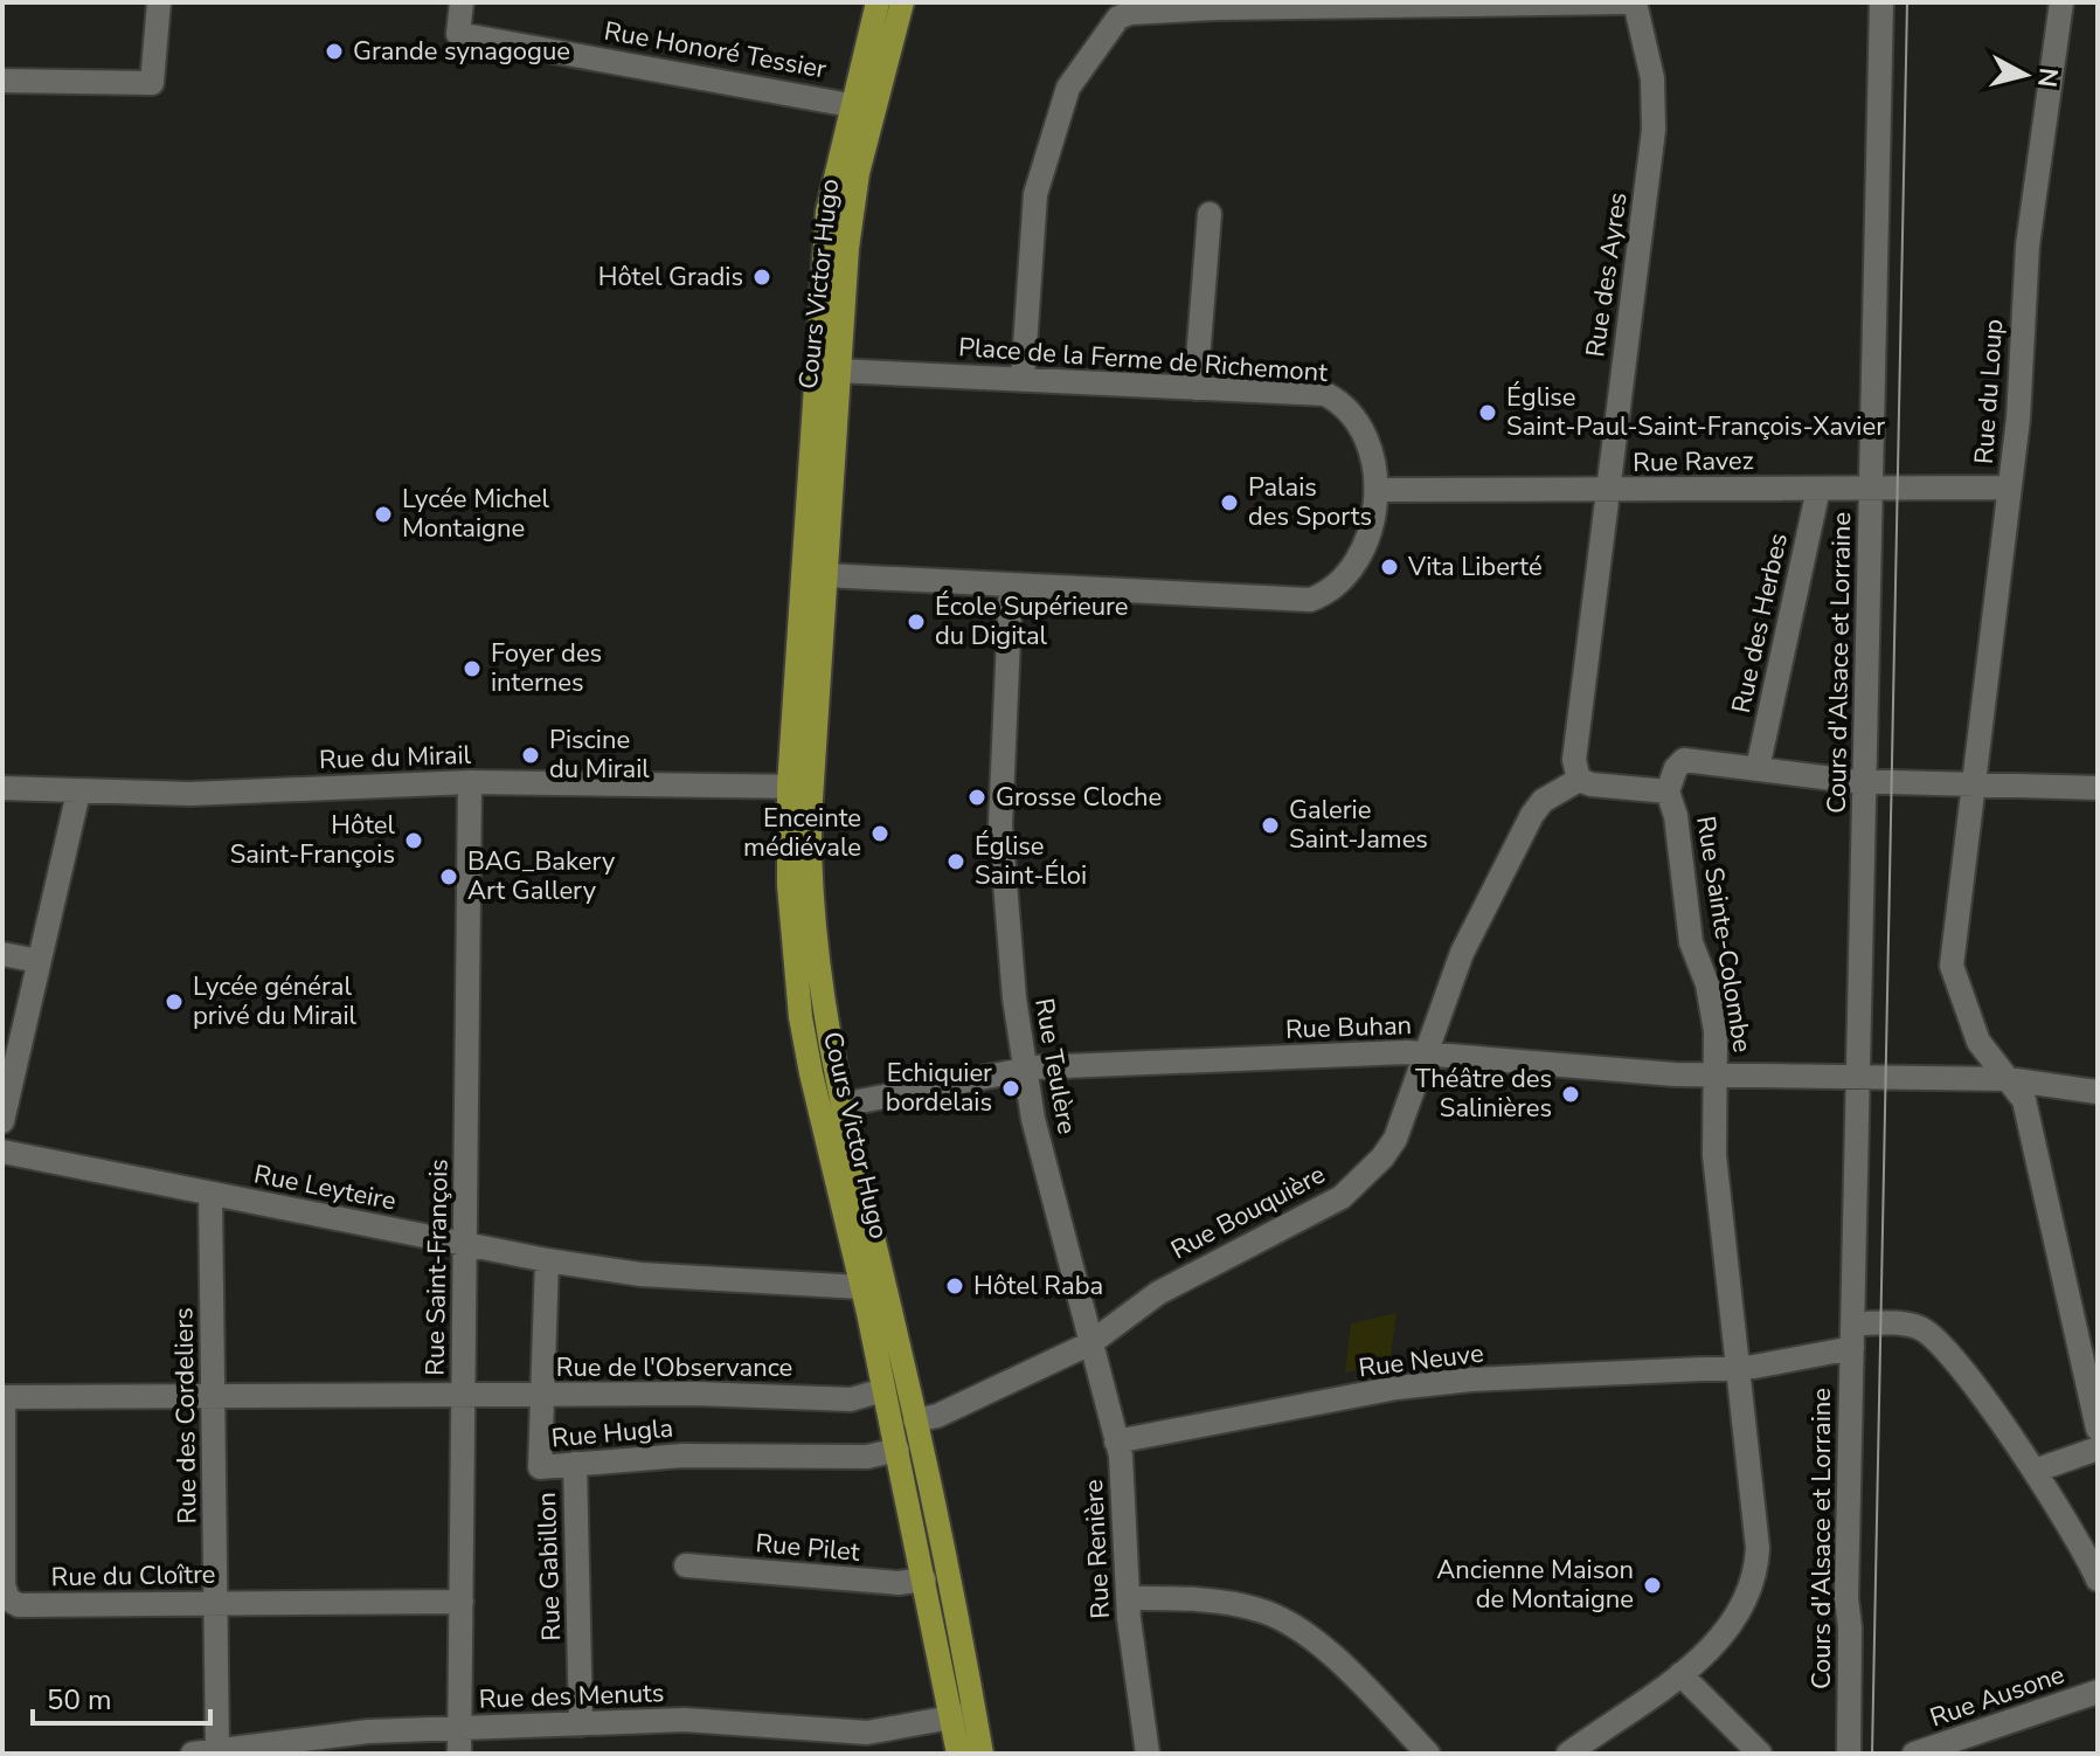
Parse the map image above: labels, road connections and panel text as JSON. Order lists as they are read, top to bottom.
{
  "streets": {
    "main road": ["Cours Victor Hugo"],
    "street": [
      "Rue Honoré Tessier",
      "Rue des Ayres",
      "Place de la Ferme de Richemont",
      "Rue du Loup",
      "Rue Ravez",
      "Rue des Herbes",
      "Cours d'Alsace et Lorraine",
      "Rue du Mirail",
      "Rue Sainte-Colombe",
      "Rue Buhan",
      "Rue Teulère",
      "Rue Leyteire",
      "Rue Bouquière",
      "Rue Saint-François",
      "Rue Neuve",
      "Rue de l'Observance",
      "Rue des Cordeliers",
      "Rue Hugla",
      "Rue Pilet",
      "Rue Renière",
      "Rue Gabillon",
      "Rue du Cloître",
      "Rue des Menuts",
      "Rue Ausone"
    ]
  },
  "crossings": [
    ["Rue Honoré Tessier", "Cours Victor Hugo"],
    ["Rue des Ayres", "Rue Ravez"],
    ["Rue des Ayres", "Rue Bouquière"],
    ["Cours Victor Hugo", "Place de la Ferme de Richemont"],
    ["Cours Victor Hugo", "Rue du Mirail"],
    ["Cours Victor Hugo", "Rue Buhan"],
    ["Cours Victor Hugo", "Rue Leyteire"],
    ["Cours Victor Hugo", "Rue Bouquière"],
    ["Cours Victor Hugo", "Rue de l'Observance"],
    ["Cours Victor Hugo", "Rue Hugla"],
    ["Cours Victor Hugo", "Rue Pilet"],
    ["Cours Victor Hugo", "Rue des Menuts"],
    ["Place de la Ferme de Richemont", "Rue Ravez"],
    ["Place de la Ferme de Richemont", "Rue Teulère"],
    ["Rue du Loup", "Rue Ravez"],
    ["Rue du Loup", "Rue Buhan"],
    ["Rue Ravez", "Rue des Herbes"],
    ["Rue Ravez", "Cours d'Alsace et Lorraine"],
    ["Cours d'Alsace et Lorraine", "Rue Buhan"],
    ["Cours d'Alsace et Lorraine", "Rue Neuve"],
    ["Rue du Mirail", "Rue Saint-François"],
    ["Rue Sainte-Colombe", "Rue Buhan"],
    ["Rue Sainte-Colombe", "Rue Neuve"],
    ["Rue Buhan", "Rue Teulère"],
    ["Rue Buhan", "Rue Bouquière"],
    ["Rue Teulère", "Rue Bouquière"],
    ["Rue Teulère", "Rue Renière"],
    ["Rue Leyteire", "Rue Saint-François"],
    ["Rue Leyteire", "Rue des Cordeliers"],
    ["Rue Leyteire", "Rue Hugla"],
    ["Rue Bouquière", "Rue Renière"],
    ["Rue Saint-François", "Rue de l'Observance"],
    ["Rue Saint-François", "Rue du Cloître"],
    ["Rue Saint-François", "Rue des Menuts"],
    ["Rue Neuve", "Rue Renière"],
    ["Rue de l'Observance", "Rue des Cordeliers"],
    ["Rue de l'Observance", "Rue Hugla"],
    ["Rue de l'Observance", "Rue du Cloître"],
    ["Rue des Cordeliers", "Rue du Cloître"],
    ["Rue des Cordeliers", "Rue des Menuts"],
    ["Rue Hugla", "Rue Gabillon"],
    ["Rue Gabillon", "Rue des Menuts"]
  ],
  "places": [
    "Grande synagogue",
    "Hôtel Gradis",
    "Église Saint-Paul-Saint-François-Xavier",
    "Palais des Sports",
    "Lycée Michel Montaigne",
    "Vita Liberté",
    "École Supérieure du Digital",
    "Foyer des internes",
    "Piscine du Mirail",
    "Grosse Cloche",
    "Galerie Saint-James",
    "Enceinte médiévale",
    "Hôtel Saint-François",
    "Église Saint-Éloi",
    "BAG_Bakery Art Gallery",
    "Lycée général privé du Mirail",
    "Echiquier bordelais",
    "Théâtre des Salinières",
    "Hôtel Raba",
    "Ancienne Maison de Montaigne"
  ],
  "scale_bar": "50 m",
  "north": "right"
}
